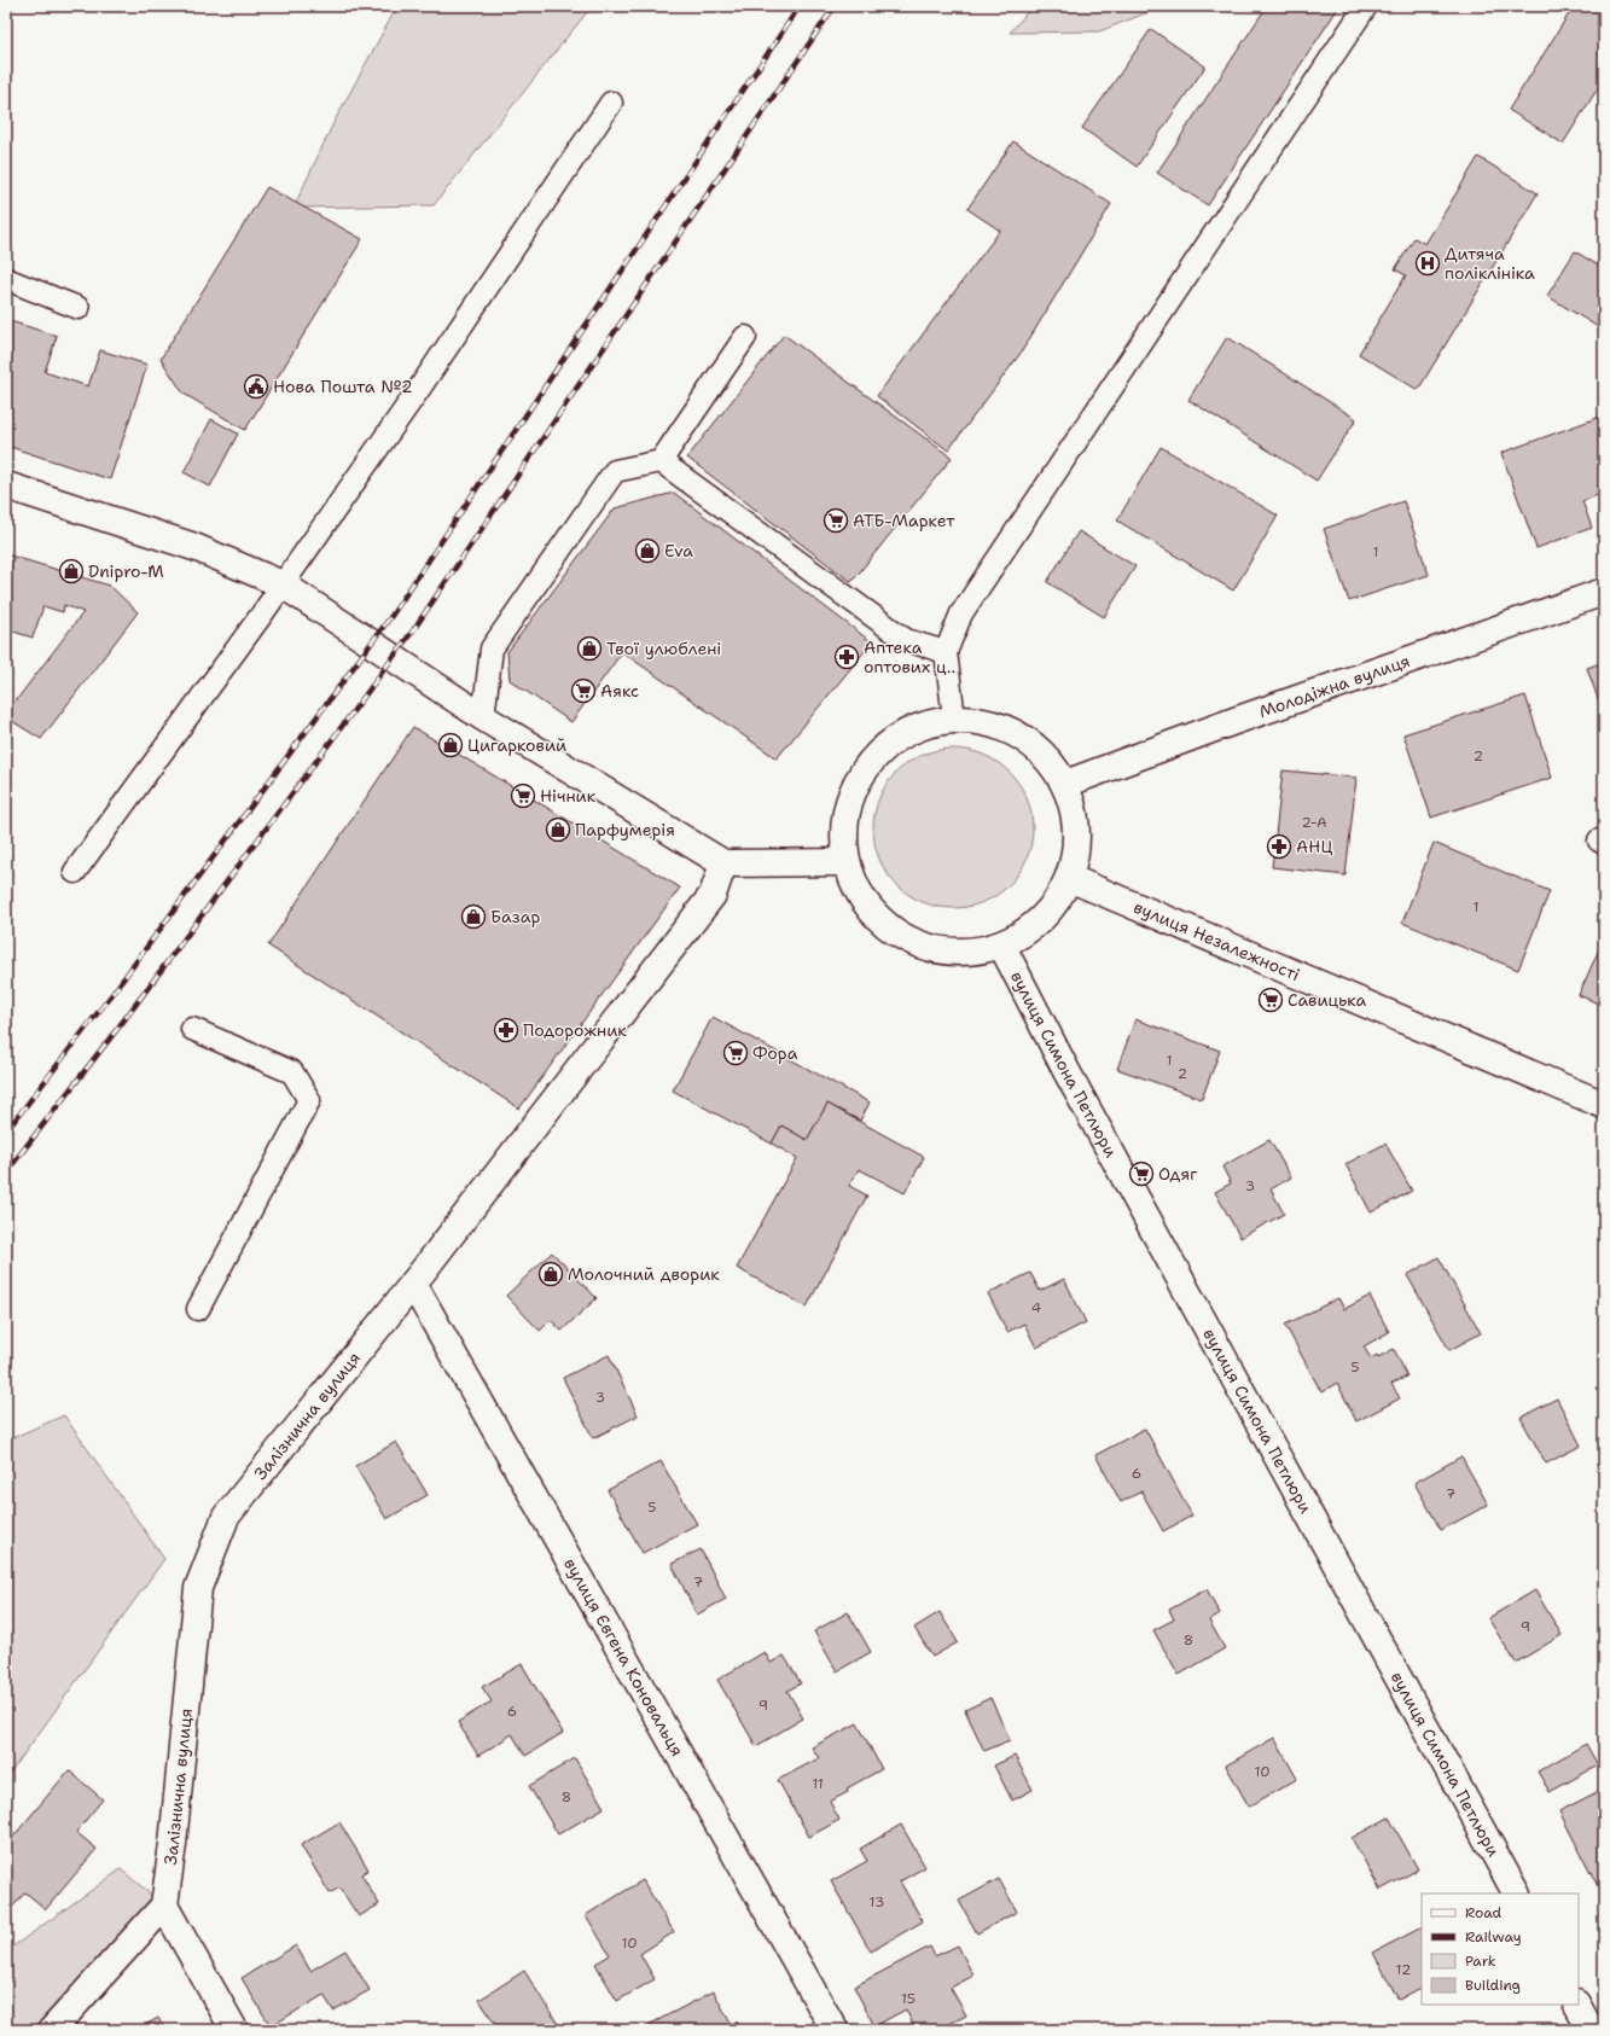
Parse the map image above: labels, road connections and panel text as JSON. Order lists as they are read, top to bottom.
{
  "streets": {
    "street": [
      "Молодіжна вулиця",
      "вулиця Незалежності",
      "вулиця Симона Петлюри",
      "Залізнична вулиця",
      "вулиця Євгена Коновальця"
    ]
  },
  "crossings": [
    ["Залізнична вулиця", "вулиця Євгена Коновальця"]
  ],
  "places": {
    "hospital": ["Дитяча поліклініка"],
    "public building": ["Нова Пошта №2"],
    "supermarket": [
      "АТБ-Маркет",
      "Аякс",
      "Нічник",
      "Савицька",
      "Фора",
      "Одяг"
    ],
    "shop": [
      "Eva",
      "Dnipro-M",
      "Твої улюблені",
      "Цигарковий",
      "Парфумерія",
      "Базар",
      "Молочний дворик"
    ],
    "pharmacy": ["Аптека оптових ц‥", "АНЦ", "Подорожник"]
  },
  "house_numbers": [
    "1",
    "2",
    "2-А",
    "1",
    "1",
    "2",
    "3",
    "4",
    "5",
    "3",
    "6",
    "7",
    "5",
    "7",
    "9",
    "8",
    "9",
    "6",
    "10",
    "11",
    "8",
    "13",
    "10",
    "12",
    "15"
  ],
  "legend": [
    "Road",
    "Railway",
    "Park",
    "Building"
  ]
}
